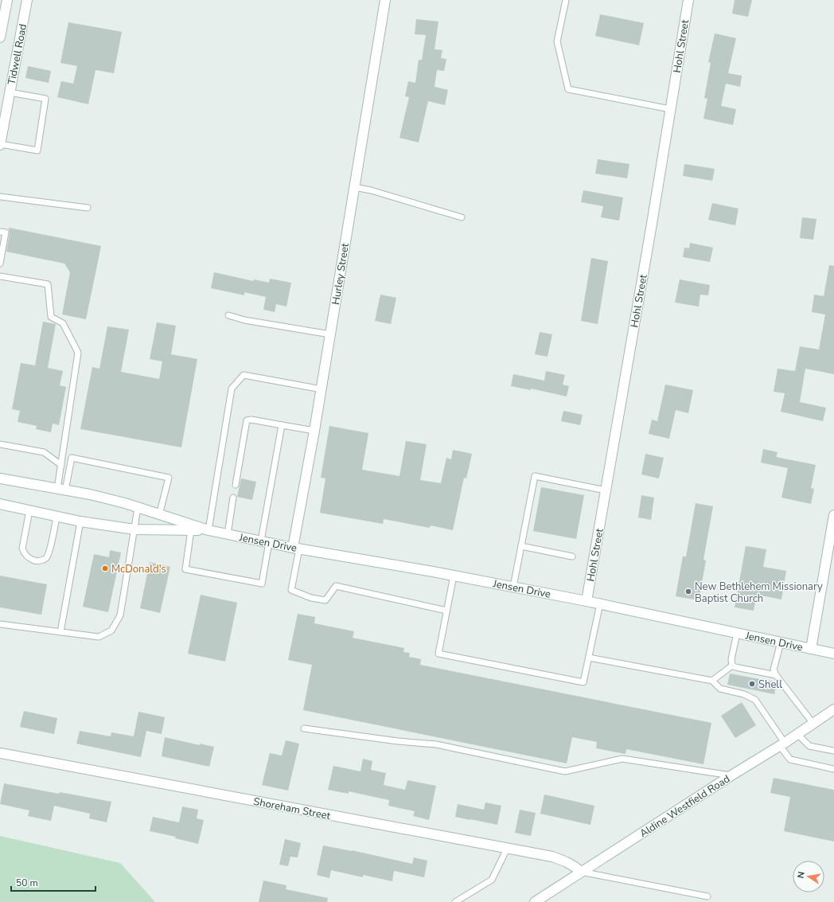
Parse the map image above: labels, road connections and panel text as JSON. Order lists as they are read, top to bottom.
{
  "streets": {
    "street": [
      "Hohl Street",
      "Tidwell Road",
      "Hurley Street",
      "Jensen Drive",
      "Aldine Westfield Road",
      "Shoreham Street"
    ]
  },
  "crossings": [
    ["Hohl Street", "Jensen Drive"],
    ["Hurley Street", "Jensen Drive"],
    ["Aldine Westfield Road", "Shoreham Street"]
  ],
  "places": ["McDonald's", "New Bethlehem Missionary Baptist Church", "Shell"],
  "scale_bar": "50 m",
  "north": "left"
}
